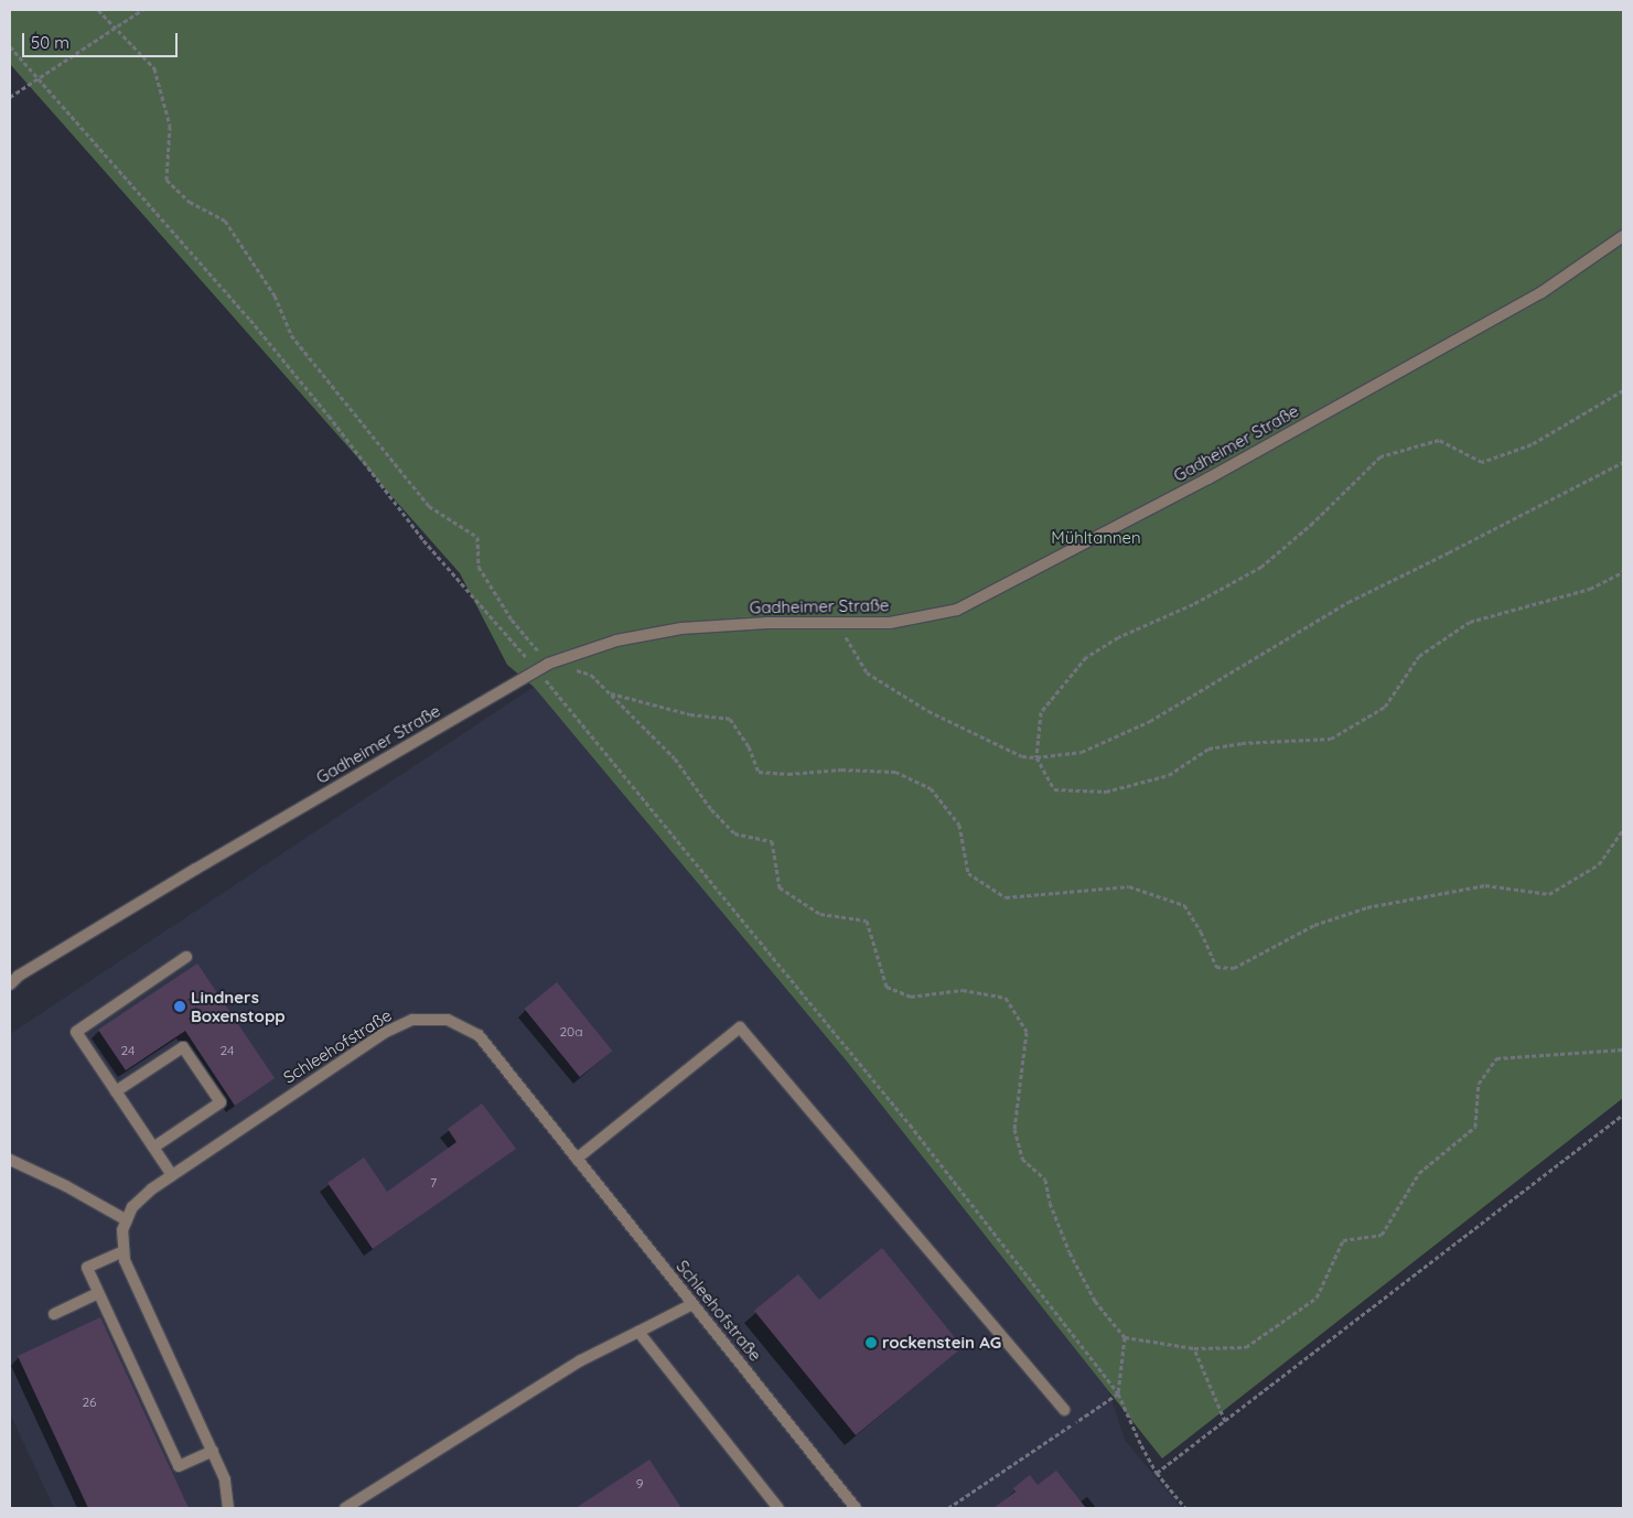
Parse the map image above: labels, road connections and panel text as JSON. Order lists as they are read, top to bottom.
{
  "streets": {
    "street": ["Gadheimer Straße", "Schleehofstraße"]
  },
  "parks": ["Mühltannen"],
  "places": ["Lindners Boxenstopp", "rockenstein AG"],
  "house_numbers": [
    "20a",
    "24",
    "24",
    "7",
    "26",
    "9"
  ],
  "scale_bar": "50 m"
}
